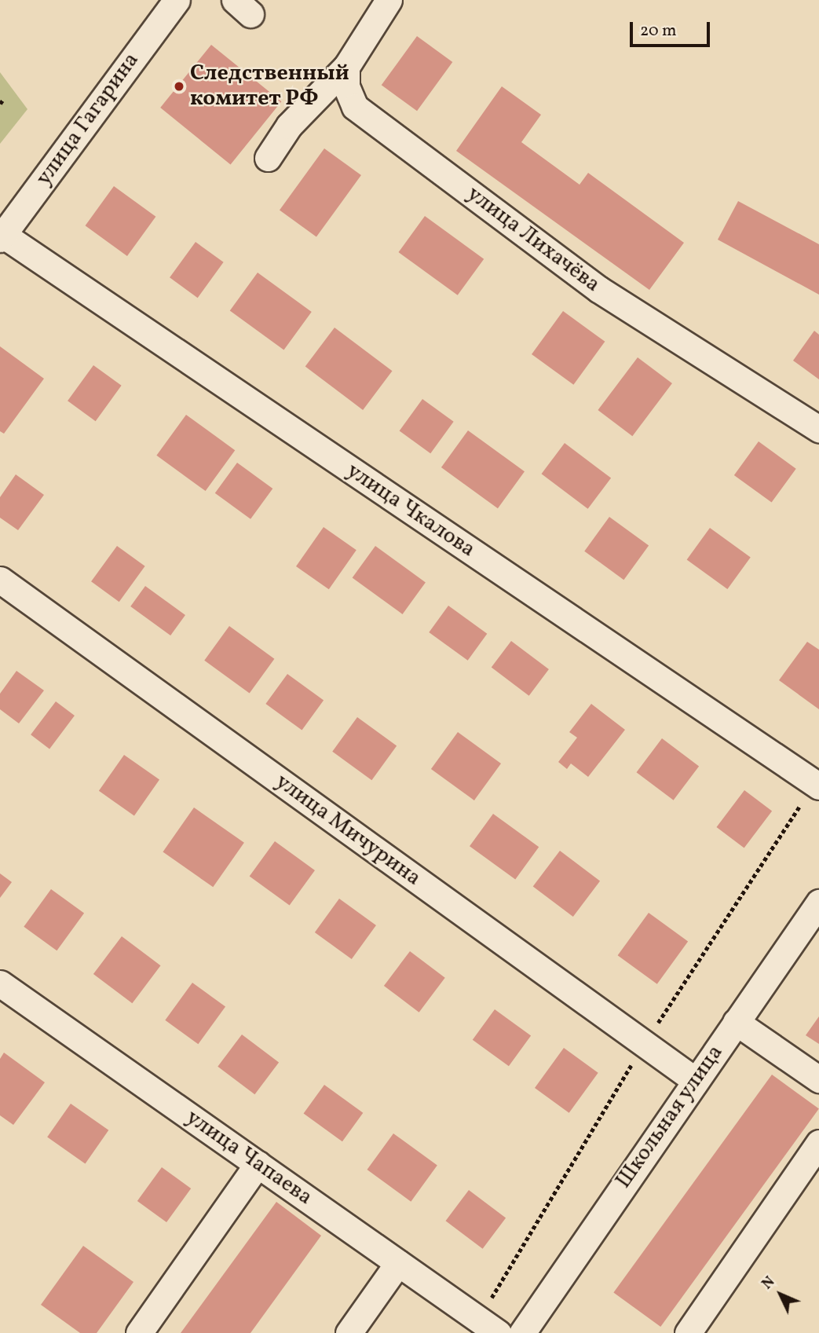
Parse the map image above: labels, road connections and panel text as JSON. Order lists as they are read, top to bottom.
{
  "streets": {
    "street": [
      "улица Гагарина",
      "улица Лихачёва",
      "улица Чкалова",
      "улица Мичурина",
      "Школьная улица",
      "улица Чапаева"
    ]
  },
  "crossings": [
    ["улица Гагарина", "улица Чкалова"],
    ["улица Мичурина", "Школьная улица"]
  ],
  "places": ["Следственный комитет РФ"],
  "scale_bar": "20 m",
  "north": "top left"
}
